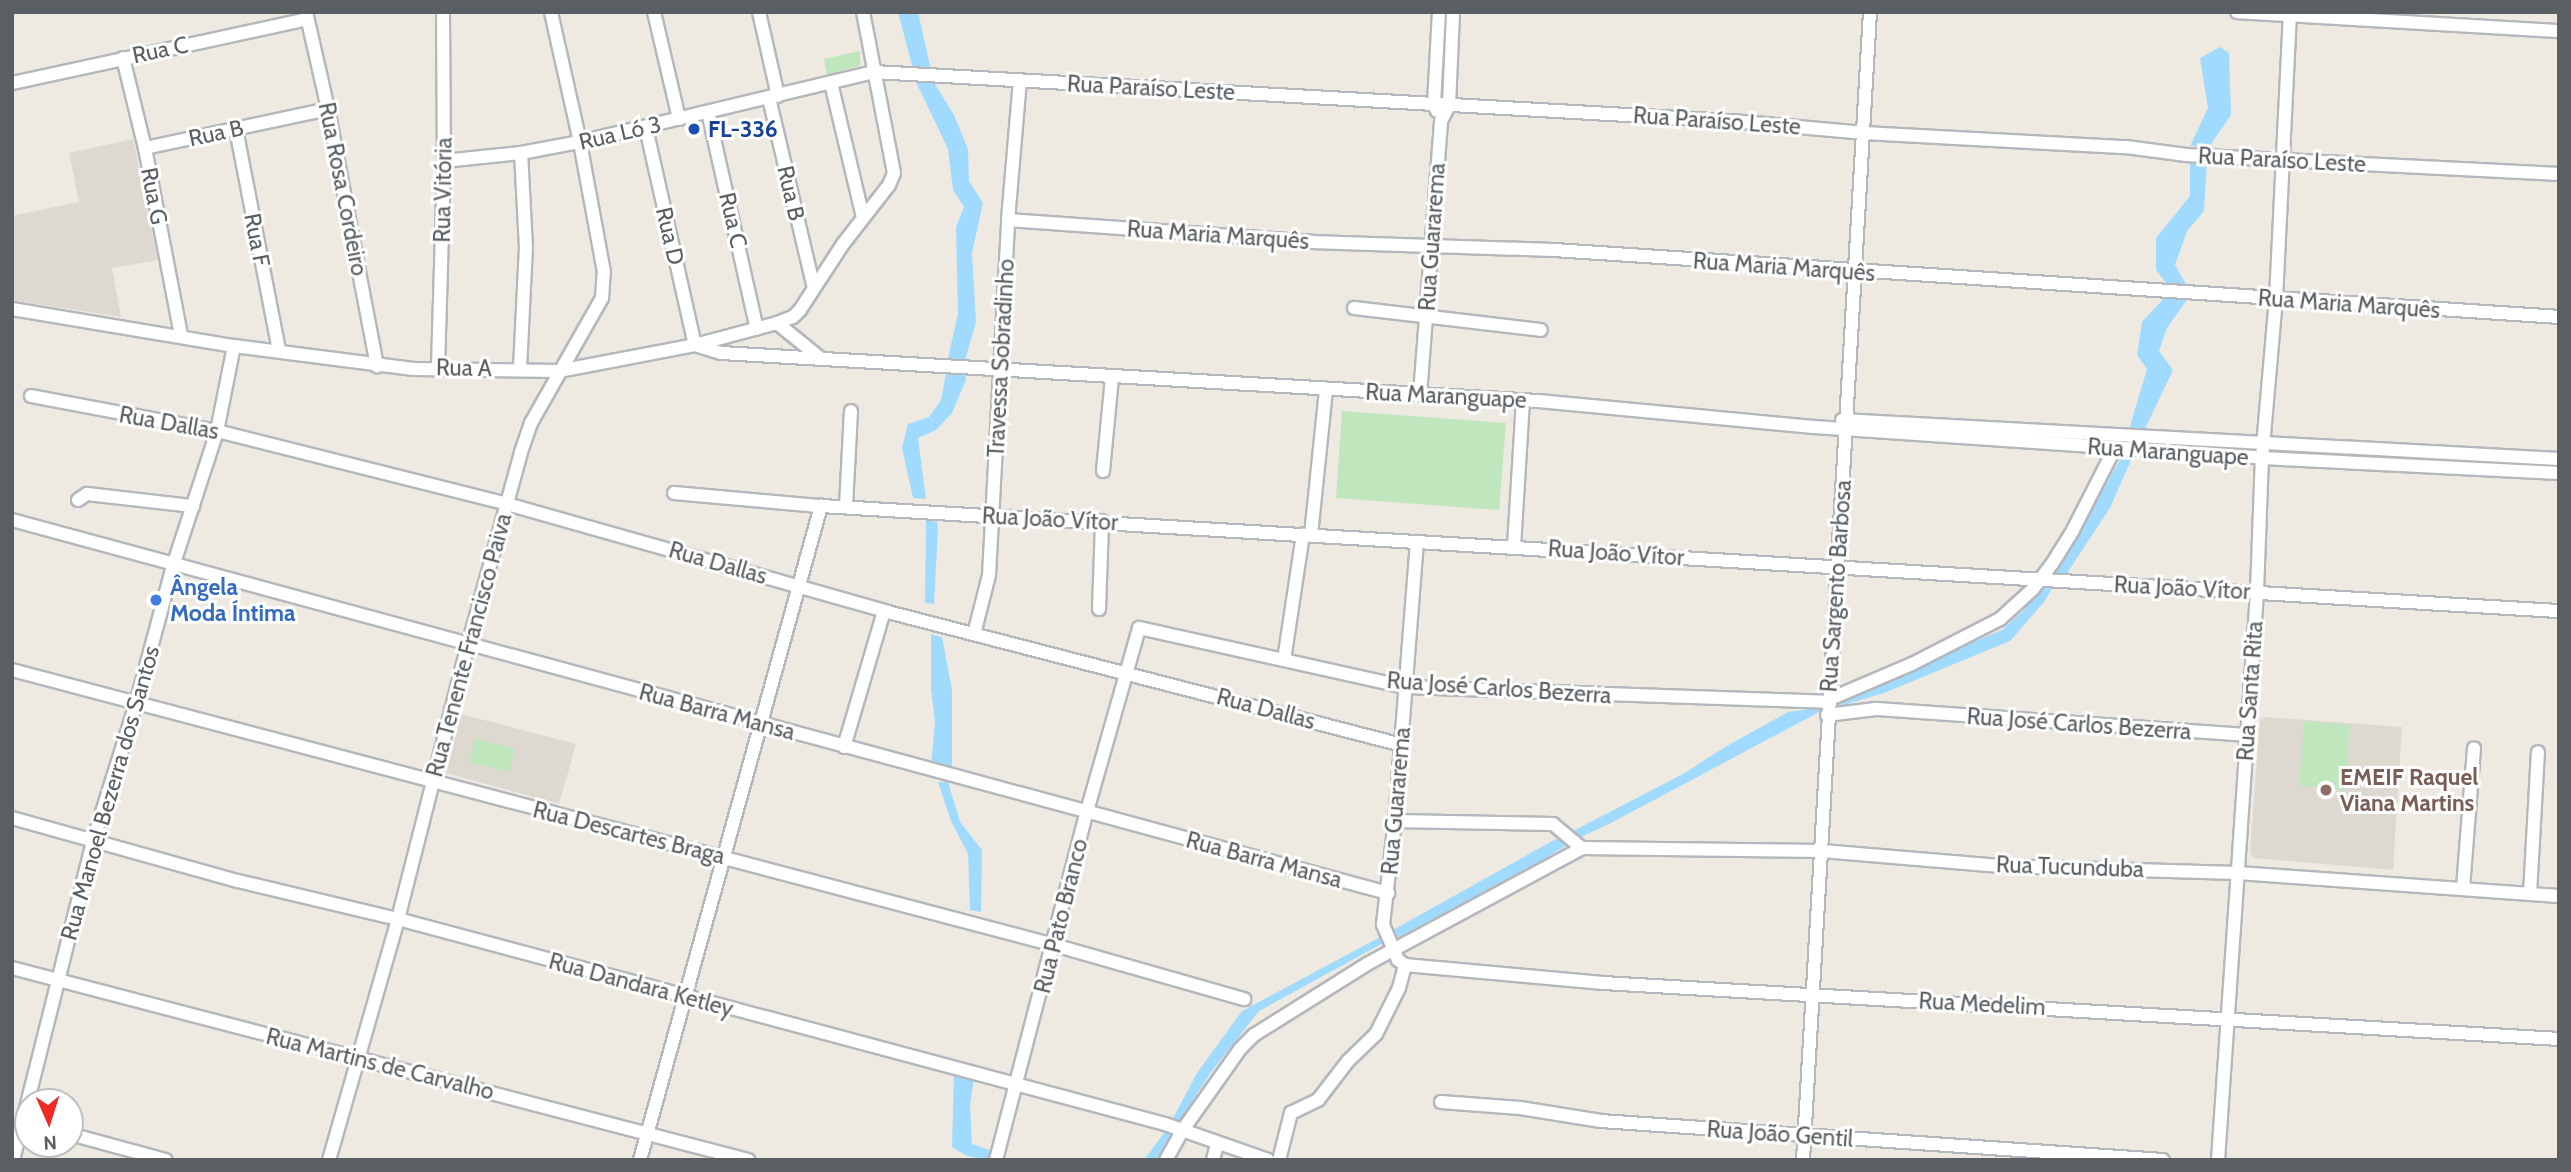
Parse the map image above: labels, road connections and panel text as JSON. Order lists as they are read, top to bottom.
{
  "streets": {
    "street": [
      "Rua C",
      "Rua Paraíso Leste",
      "Rua B",
      "Rua Ló 3",
      "Rua Rosa Cordeiro",
      "Rua Vitória",
      "Rua G",
      "Rua Maria Marquês",
      "Rua D",
      "Rua Guararema",
      "Rua F",
      "Travessa Sobradinho",
      "Rua A",
      "Rua Maranguape",
      "Rua Dallas",
      "Rua João Vítor",
      "Rua Sargento Barbosa",
      "Rua Tenente Francisco Paiva",
      "Rua José Carlos Bezerra",
      "Rua Santa Rita",
      "Rua Barra Mansa",
      "Rua Manoel Bezerra dos Santos",
      "Rua Descartes Braga",
      "Rua Tucunduba",
      "Rua Pato Branco",
      "Rua Dandara Ketley",
      "Rua Medelim",
      "Rua Martins de Carvalho",
      "Rua João Gentil"
    ]
  },
  "crossings": [
    ["Rua C", "Rua Ló 3"],
    ["Rua C", "Rua Rosa Cordeiro"],
    ["Rua C", "Rua G"],
    ["Rua C", "Rua A"],
    ["Rua Paraíso Leste", "Rua Ló 3"],
    ["Rua Paraíso Leste", "Rua Guararema"],
    ["Rua Paraíso Leste", "Travessa Sobradinho"],
    ["Rua Paraíso Leste", "Rua A"],
    ["Rua Paraíso Leste", "Rua Sargento Barbosa"],
    ["Rua Paraíso Leste", "Rua Santa Rita"],
    ["Rua B", "Rua Ló 3"],
    ["Rua B", "Rua Rosa Cordeiro"],
    ["Rua B", "Rua G"],
    ["Rua B", "Rua F"],
    ["Rua B", "Rua A"],
    ["Rua Ló 3", "Rua Vitória"],
    ["Rua Ló 3", "Rua D"],
    ["Rua Ló 3", "Rua A"],
    ["Rua Ló 3", "Rua Tenente Francisco Paiva"],
    ["Rua Rosa Cordeiro", "Rua A"],
    ["Rua Vitória", "Rua A"],
    ["Rua G", "Rua A"],
    ["Rua Maria Marquês", "Rua Guararema"],
    ["Rua Maria Marquês", "Travessa Sobradinho"],
    ["Rua Maria Marquês", "Rua Sargento Barbosa"],
    ["Rua Maria Marquês", "Rua Santa Rita"],
    ["Rua D", "Rua A"],
    ["Rua D", "Rua Maranguape"],
    ["Rua Guararema", "Rua Maranguape"],
    ["Rua Guararema", "Rua Dallas"],
    ["Rua Guararema", "Rua João Vítor"],
    ["Rua Guararema", "Rua José Carlos Bezerra"],
    ["Rua Guararema", "Rua Barra Mansa"],
    ["Rua F", "Rua A"],
    ["Travessa Sobradinho", "Rua Maranguape"],
    ["Travessa Sobradinho", "Rua Dallas"],
    ["Travessa Sobradinho", "Rua João Vítor"],
    ["Rua A", "Rua Maranguape"],
    ["Rua A", "Rua Tenente Francisco Paiva"],
    ["Rua A", "Rua Manoel Bezerra dos Santos"],
    ["Rua Maranguape", "Rua Sargento Barbosa"],
    ["Rua Maranguape", "Rua Santa Rita"],
    ["Rua Dallas", "Rua Tenente Francisco Paiva"],
    ["Rua Dallas", "Rua José Carlos Bezerra"],
    ["Rua Dallas", "Rua Manoel Bezerra dos Santos"],
    ["Rua Dallas", "Rua Pato Branco"],
    ["Rua João Vítor", "Rua Sargento Barbosa"],
    ["Rua João Vítor", "Rua Santa Rita"],
    ["Rua Sargento Barbosa", "Rua José Carlos Bezerra"],
    ["Rua Sargento Barbosa", "Rua Tucunduba"],
    ["Rua Sargento Barbosa", "Rua Medelim"],
    ["Rua Sargento Barbosa", "Rua João Gentil"],
    ["Rua Tenente Francisco Paiva", "Rua Barra Mansa"],
    ["Rua Tenente Francisco Paiva", "Rua Descartes Braga"],
    ["Rua Tenente Francisco Paiva", "Rua Dandara Ketley"],
    ["Rua Tenente Francisco Paiva", "Rua Martins de Carvalho"],
    ["Rua José Carlos Bezerra", "Rua Santa Rita"],
    ["Rua José Carlos Bezerra", "Rua Pato Branco"],
    ["Rua Santa Rita", "Rua Tucunduba"],
    ["Rua Santa Rita", "Rua Medelim"],
    ["Rua Barra Mansa", "Rua Manoel Bezerra dos Santos"],
    ["Rua Barra Mansa", "Rua Pato Branco"],
    ["Rua Manoel Bezerra dos Santos", "Rua Descartes Braga"],
    ["Rua Manoel Bezerra dos Santos", "Rua Dandara Ketley"],
    ["Rua Manoel Bezerra dos Santos", "Rua Martins de Carvalho"],
    ["Rua Descartes Braga", "Rua Pato Branco"],
    ["Rua Pato Branco", "Rua Dandara Ketley"]
  ],
  "places": ["FL-336", "Ângela Moda Íntima", "EMEIF Raquel Viana Martins"],
  "north": "bottom"
}
